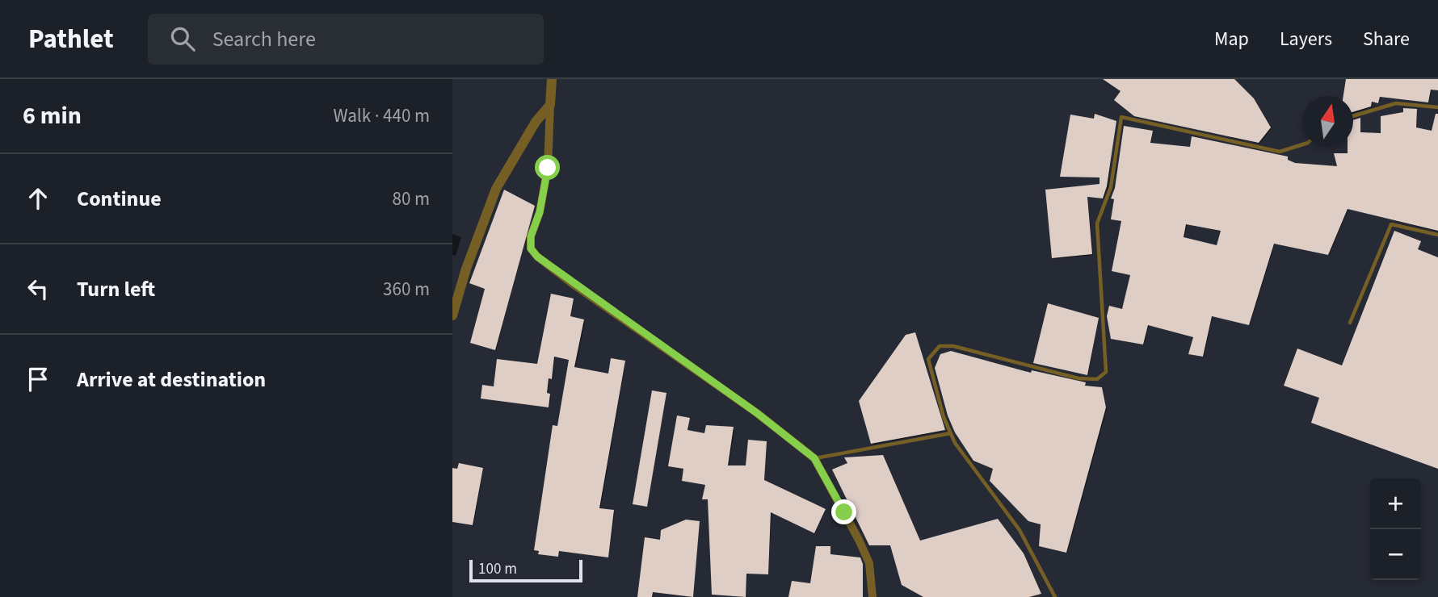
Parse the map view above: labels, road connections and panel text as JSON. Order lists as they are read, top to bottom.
{
  "scale_bar": "100 m",
  "north": "top",
  "page": {
    "header": "Pathlet",
    "search": "Search here",
    "nav": ["Map", "Layers", "Share"],
    "heading": ["6 min", "Walk · 440 m"],
    "list": [
      ["Continue", "80 m"],
      ["Turn left", "360 m"],
      "Arrive at destination"
    ],
    "map_buttons": ["+", "−"],
    "scale": "100 m"
  }
}
